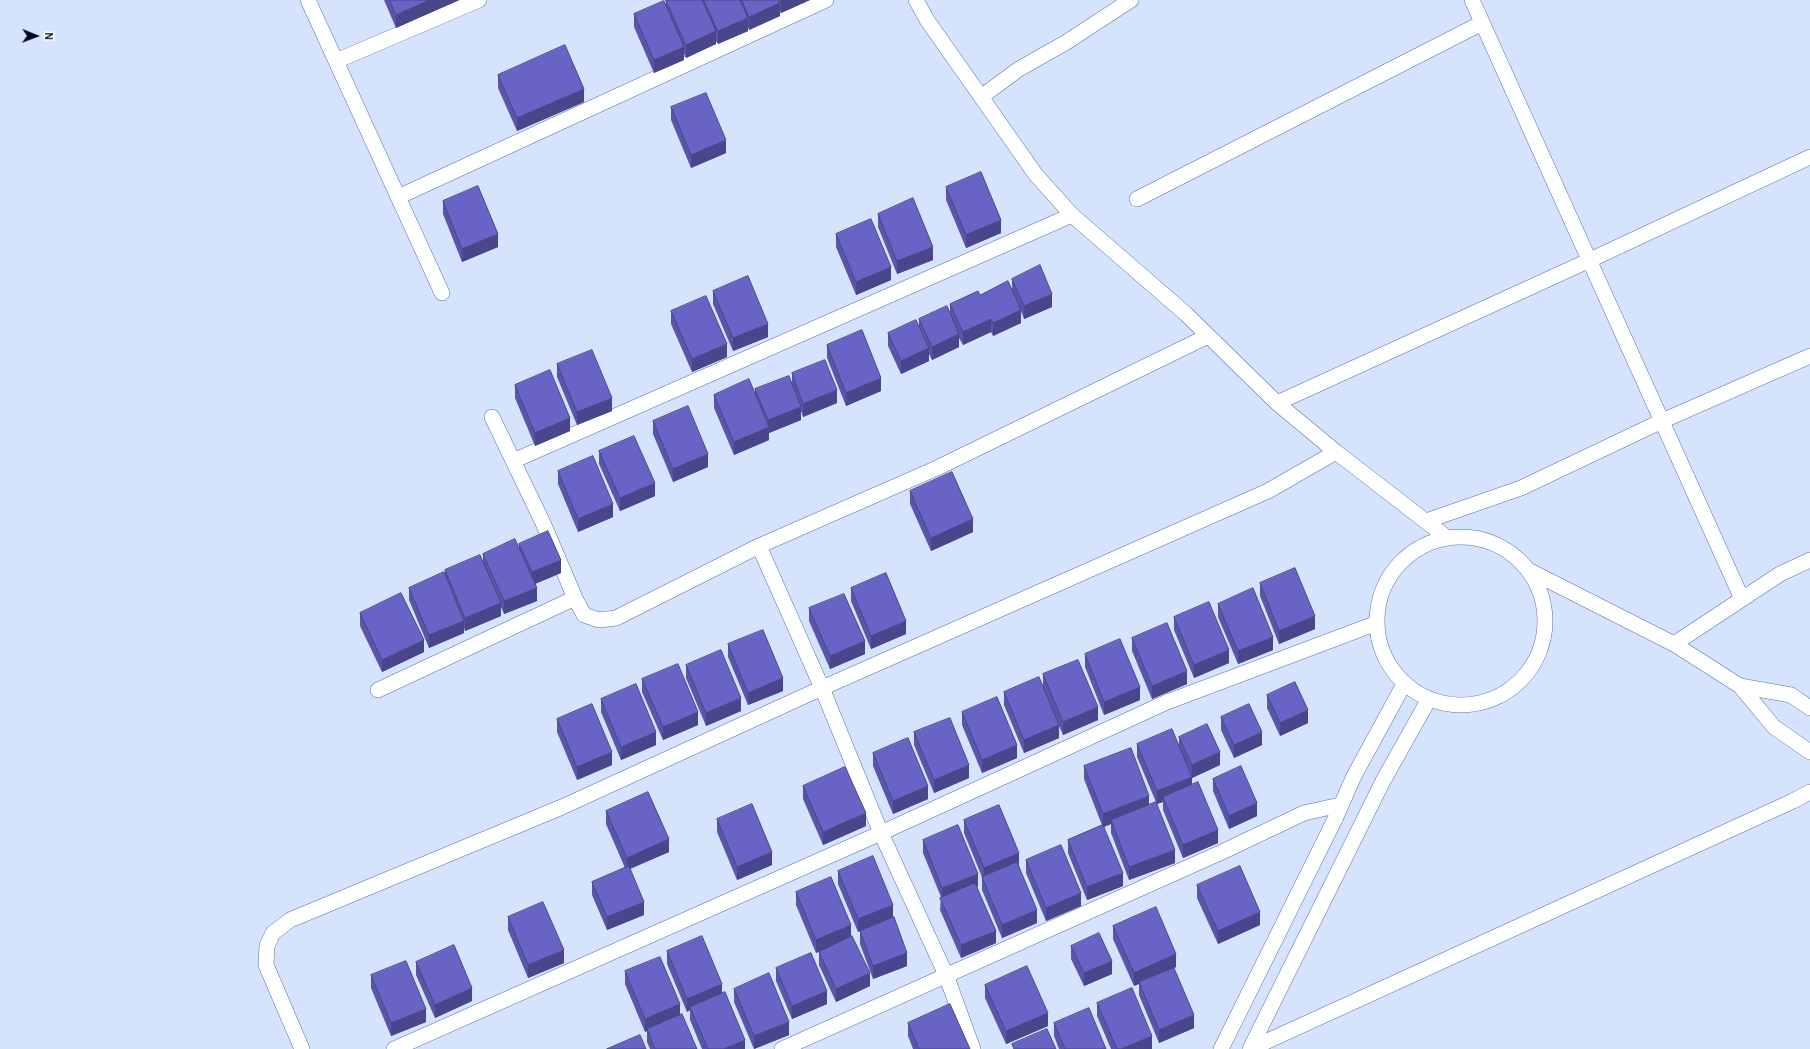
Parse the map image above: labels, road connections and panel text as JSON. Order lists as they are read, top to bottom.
{
  "north": "right"
}
